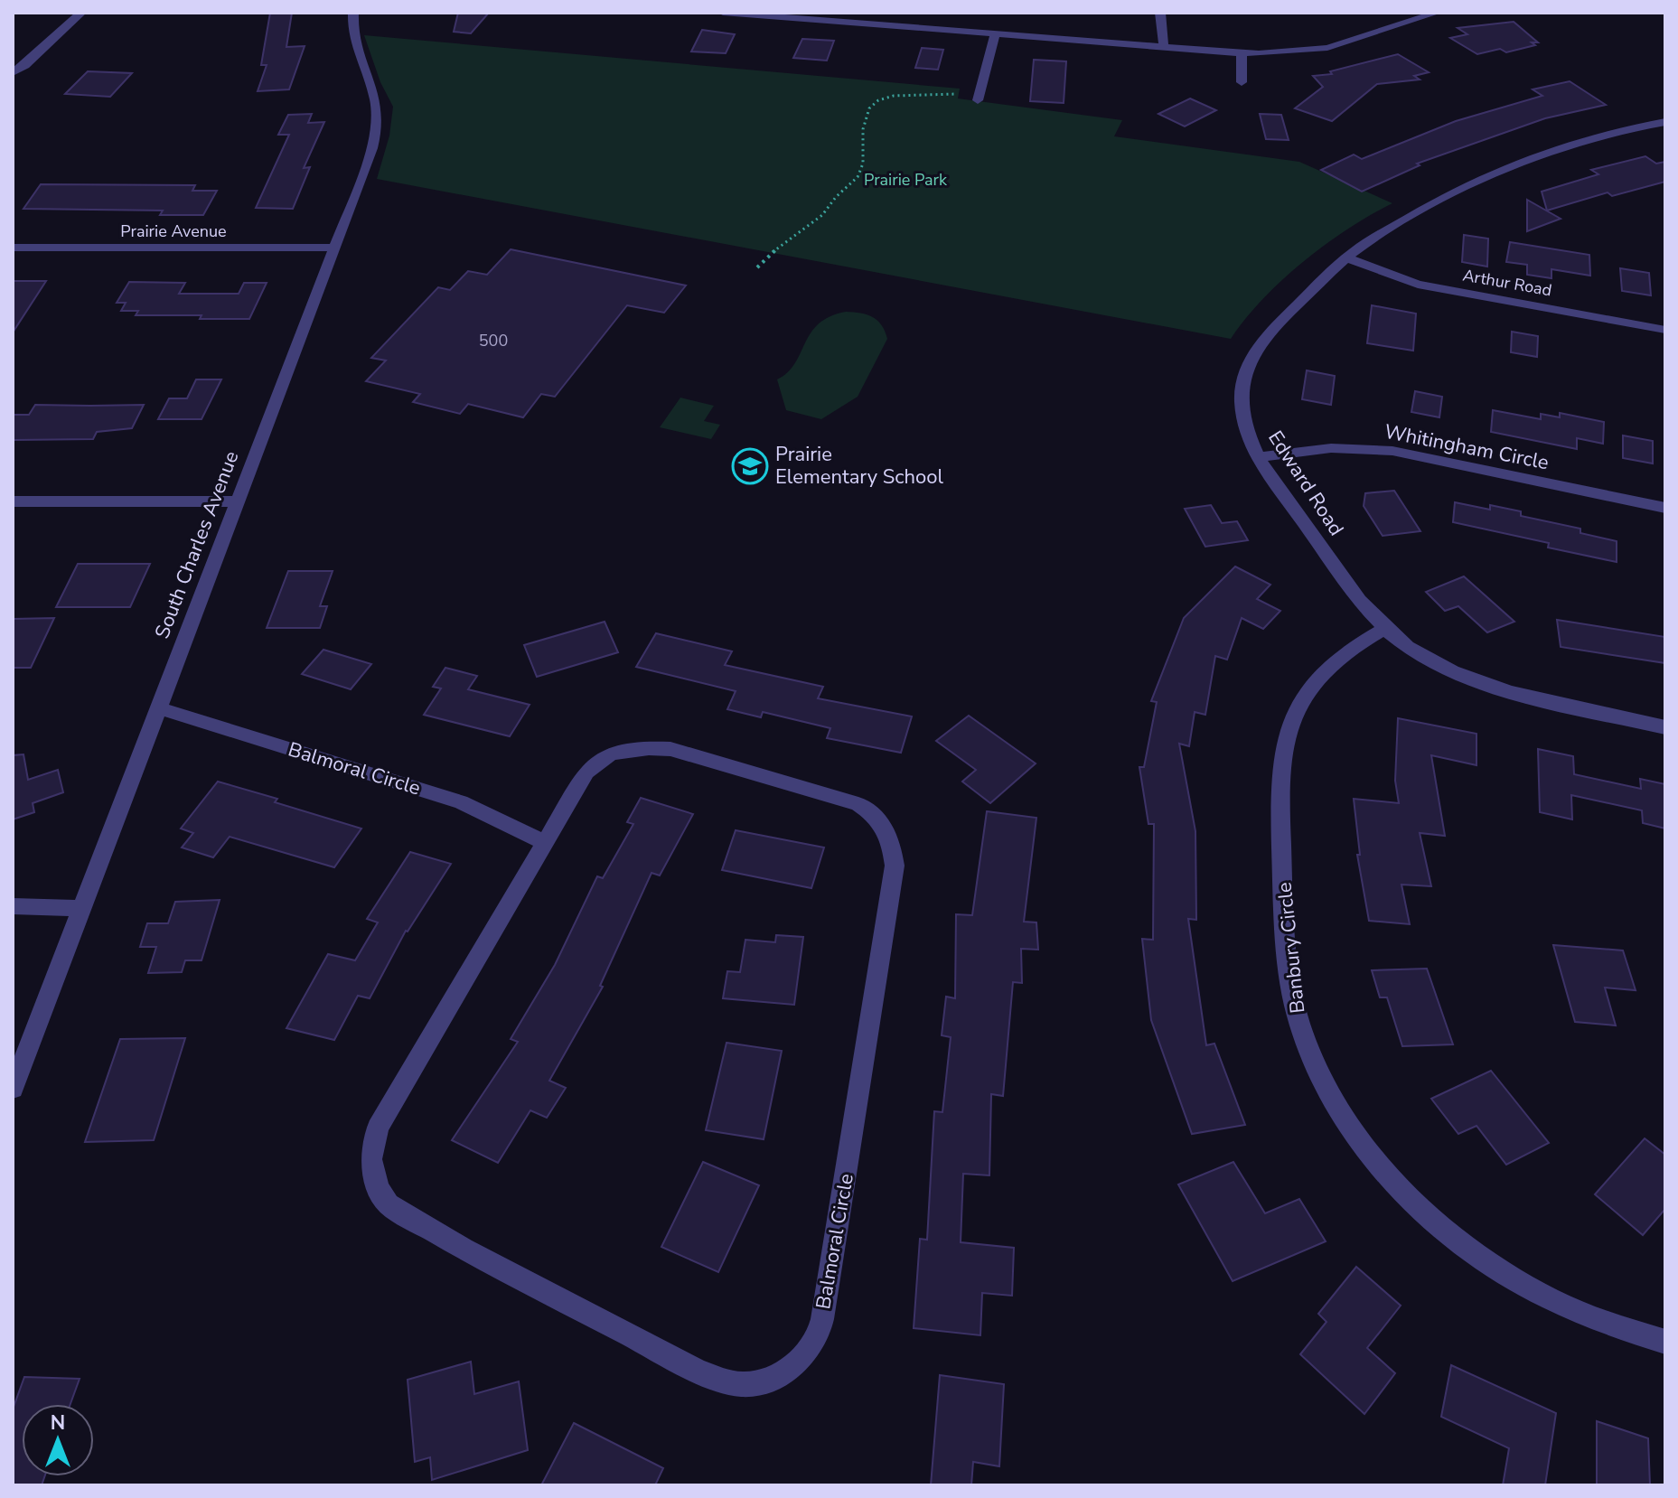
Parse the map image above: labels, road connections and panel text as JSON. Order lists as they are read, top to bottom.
{
  "streets": {
    "street": [
      "Prairie Avenue",
      "Arthur Road",
      "Whitingham Circle",
      "Edward Road",
      "South Charles Avenue",
      "Balmoral Circle",
      "Banbury Circle"
    ]
  },
  "crossings": [
    ["Prairie Avenue", "South Charles Avenue"],
    ["Arthur Road", "Edward Road"],
    ["Whitingham Circle", "Edward Road"],
    ["Edward Road", "Banbury Circle"],
    ["South Charles Avenue", "Balmoral Circle"]
  ],
  "parks": ["Prairie Park"],
  "places": {
    "school or university": ["Prairie Elementary School"]
  },
  "house_numbers": ["500"],
  "north": "top"
}
